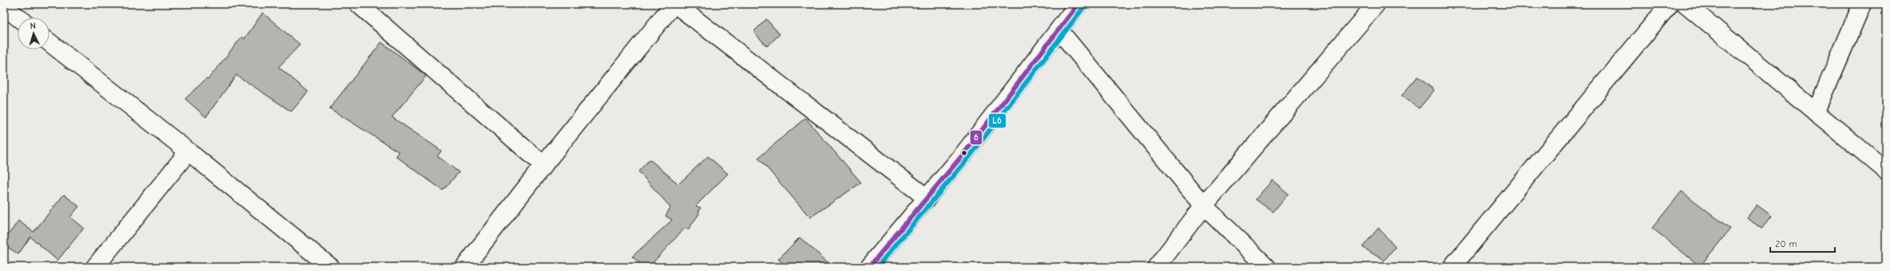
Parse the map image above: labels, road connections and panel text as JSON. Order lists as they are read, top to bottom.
{
  "lines": ["transit line 6", "transit line L6"],
  "scale_bar": "20 m",
  "north": "top"
}
